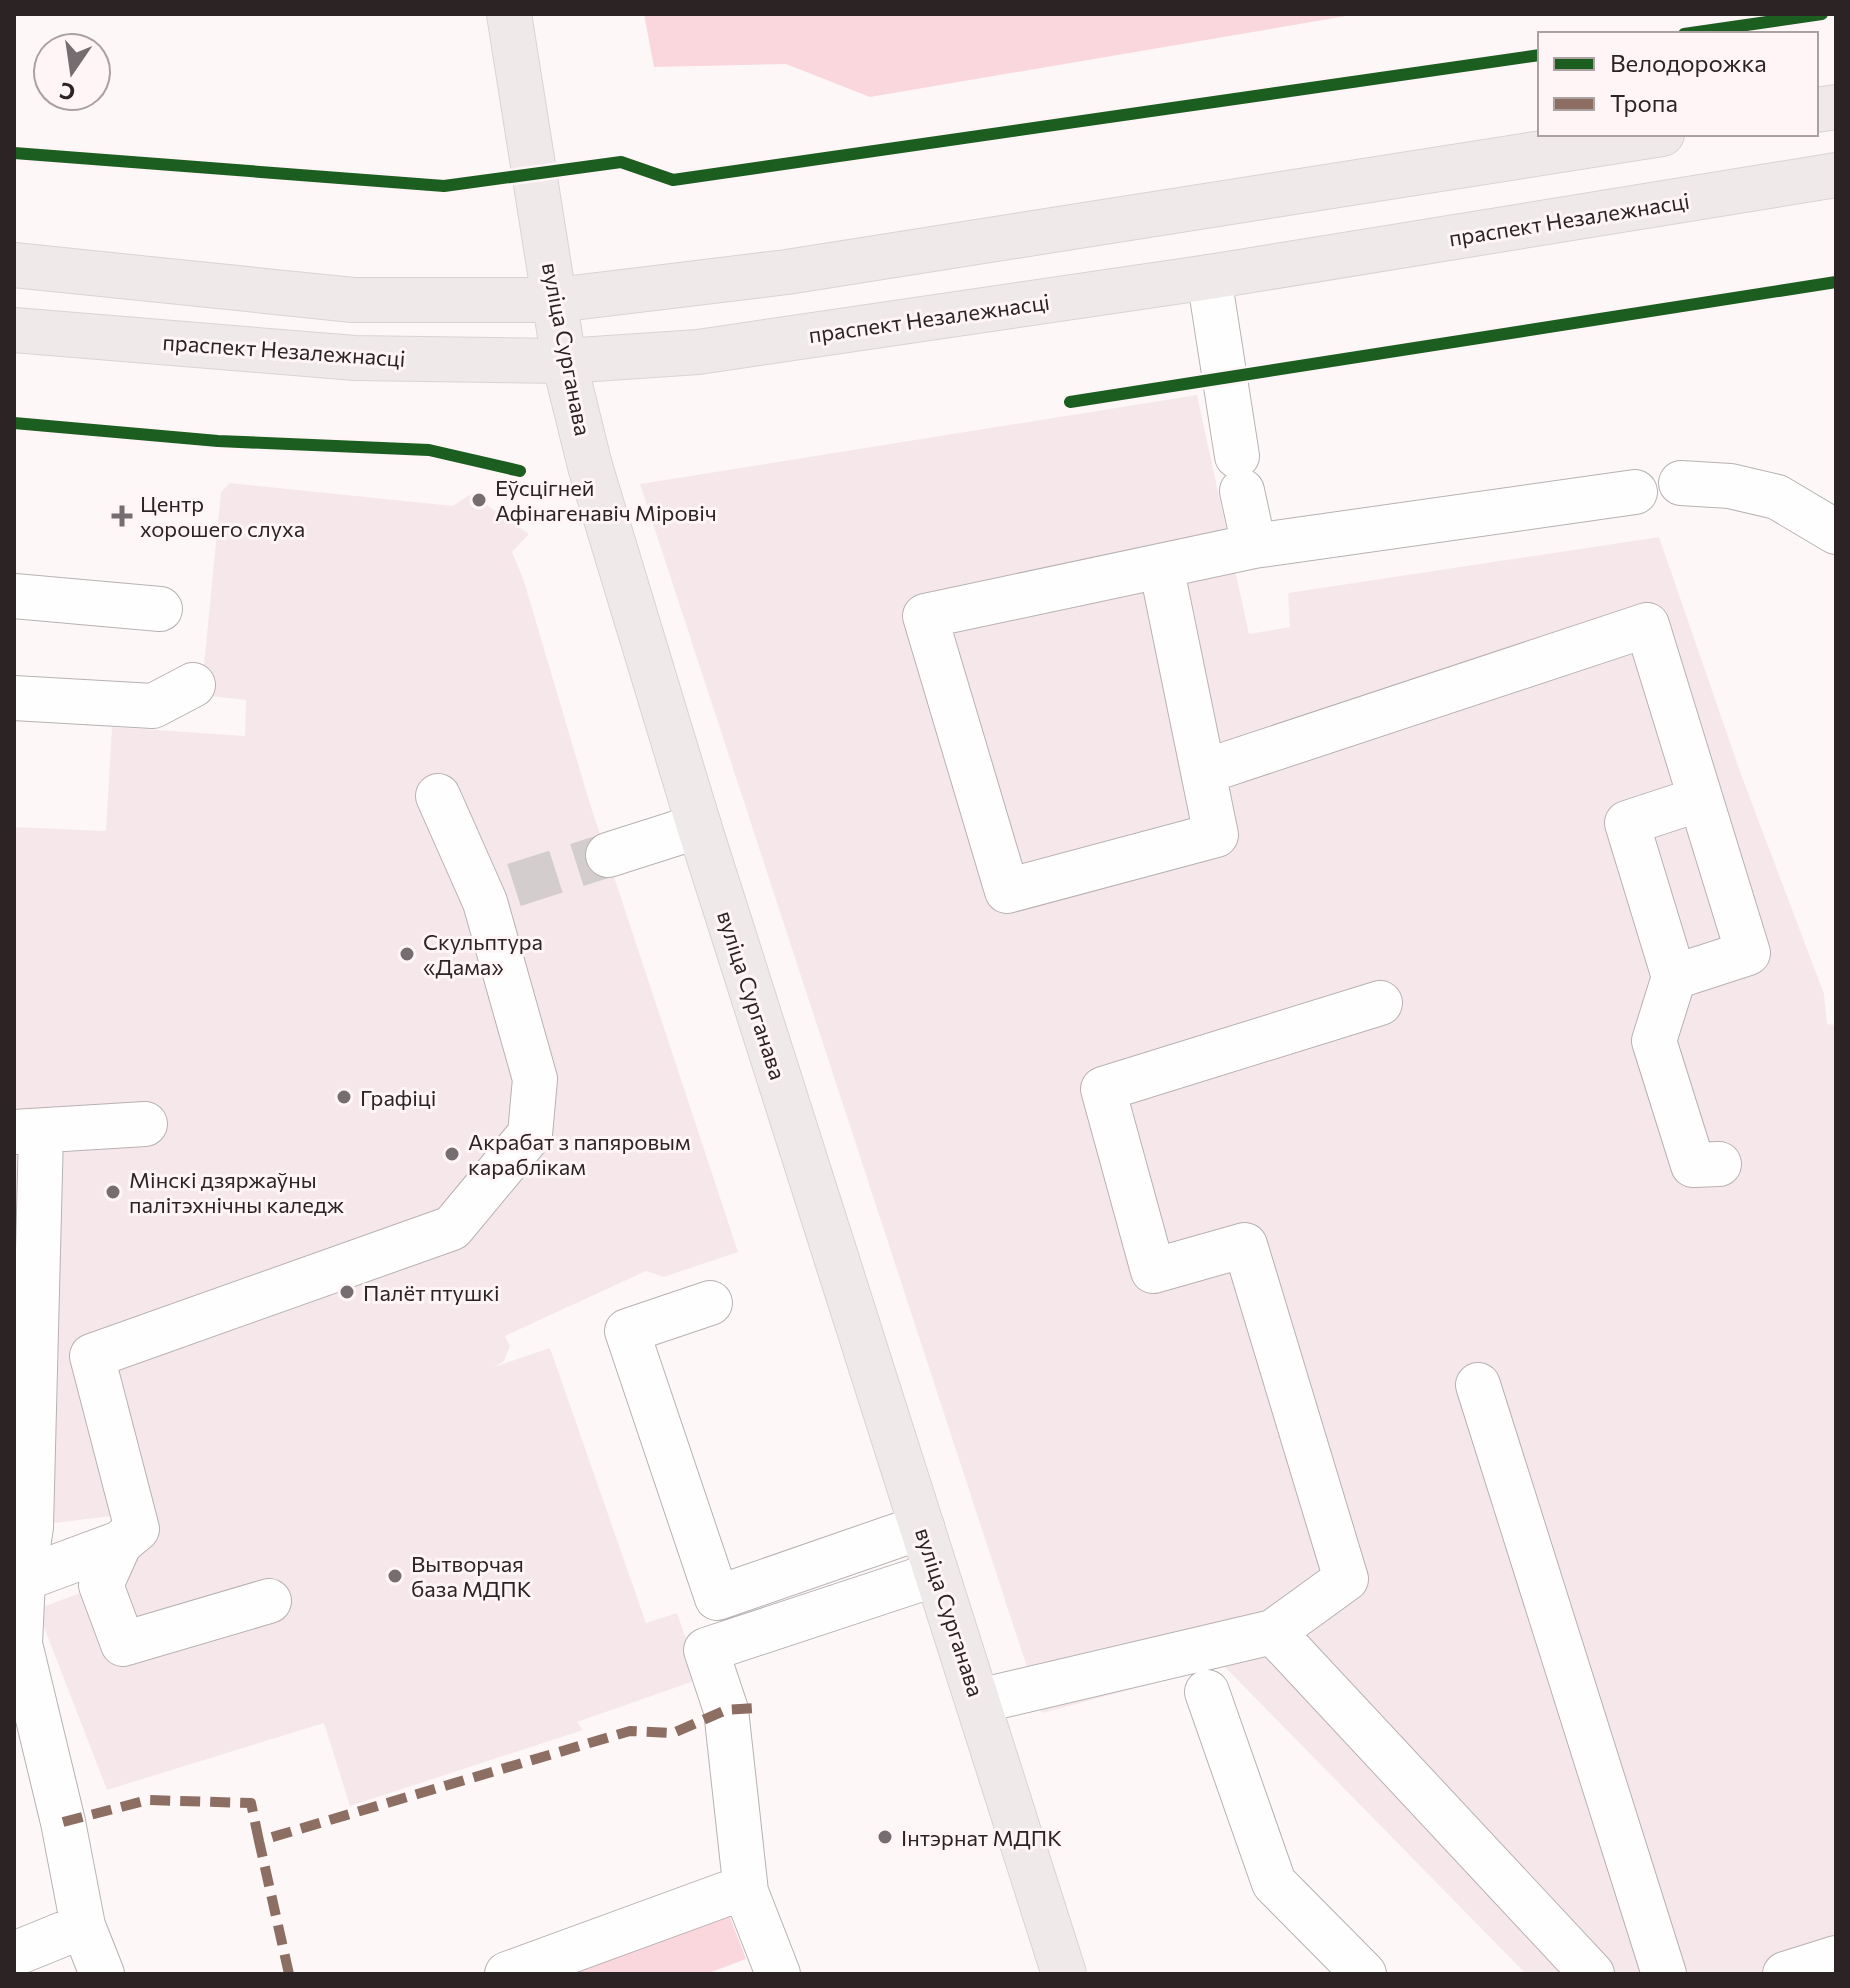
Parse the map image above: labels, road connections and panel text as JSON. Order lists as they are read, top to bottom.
{
  "streets": {
    "main road": ["праспект Незалежнасці", "вуліца Сурганава"]
  },
  "crossings": [
    ["праспект Незалежнасці", "вуліца Сурганава"]
  ],
  "places": {
    "other": [
      "Еўсцігней Афінагенавіч Міровіч",
      "Скульптура «Дама»",
      "Графіці",
      "Акрабат з папяровым караблікам",
      "Мінскі дзяржаўны палітэхнічны каледж",
      "Палёт птушкі",
      "Вытворчая база МДПК",
      "Інтэрнат МДПК"
    ],
    "health": ["Центр хорошего слуха"]
  },
  "legend": ["Велодорожка", "Тропа"],
  "north": "bottom"
}
